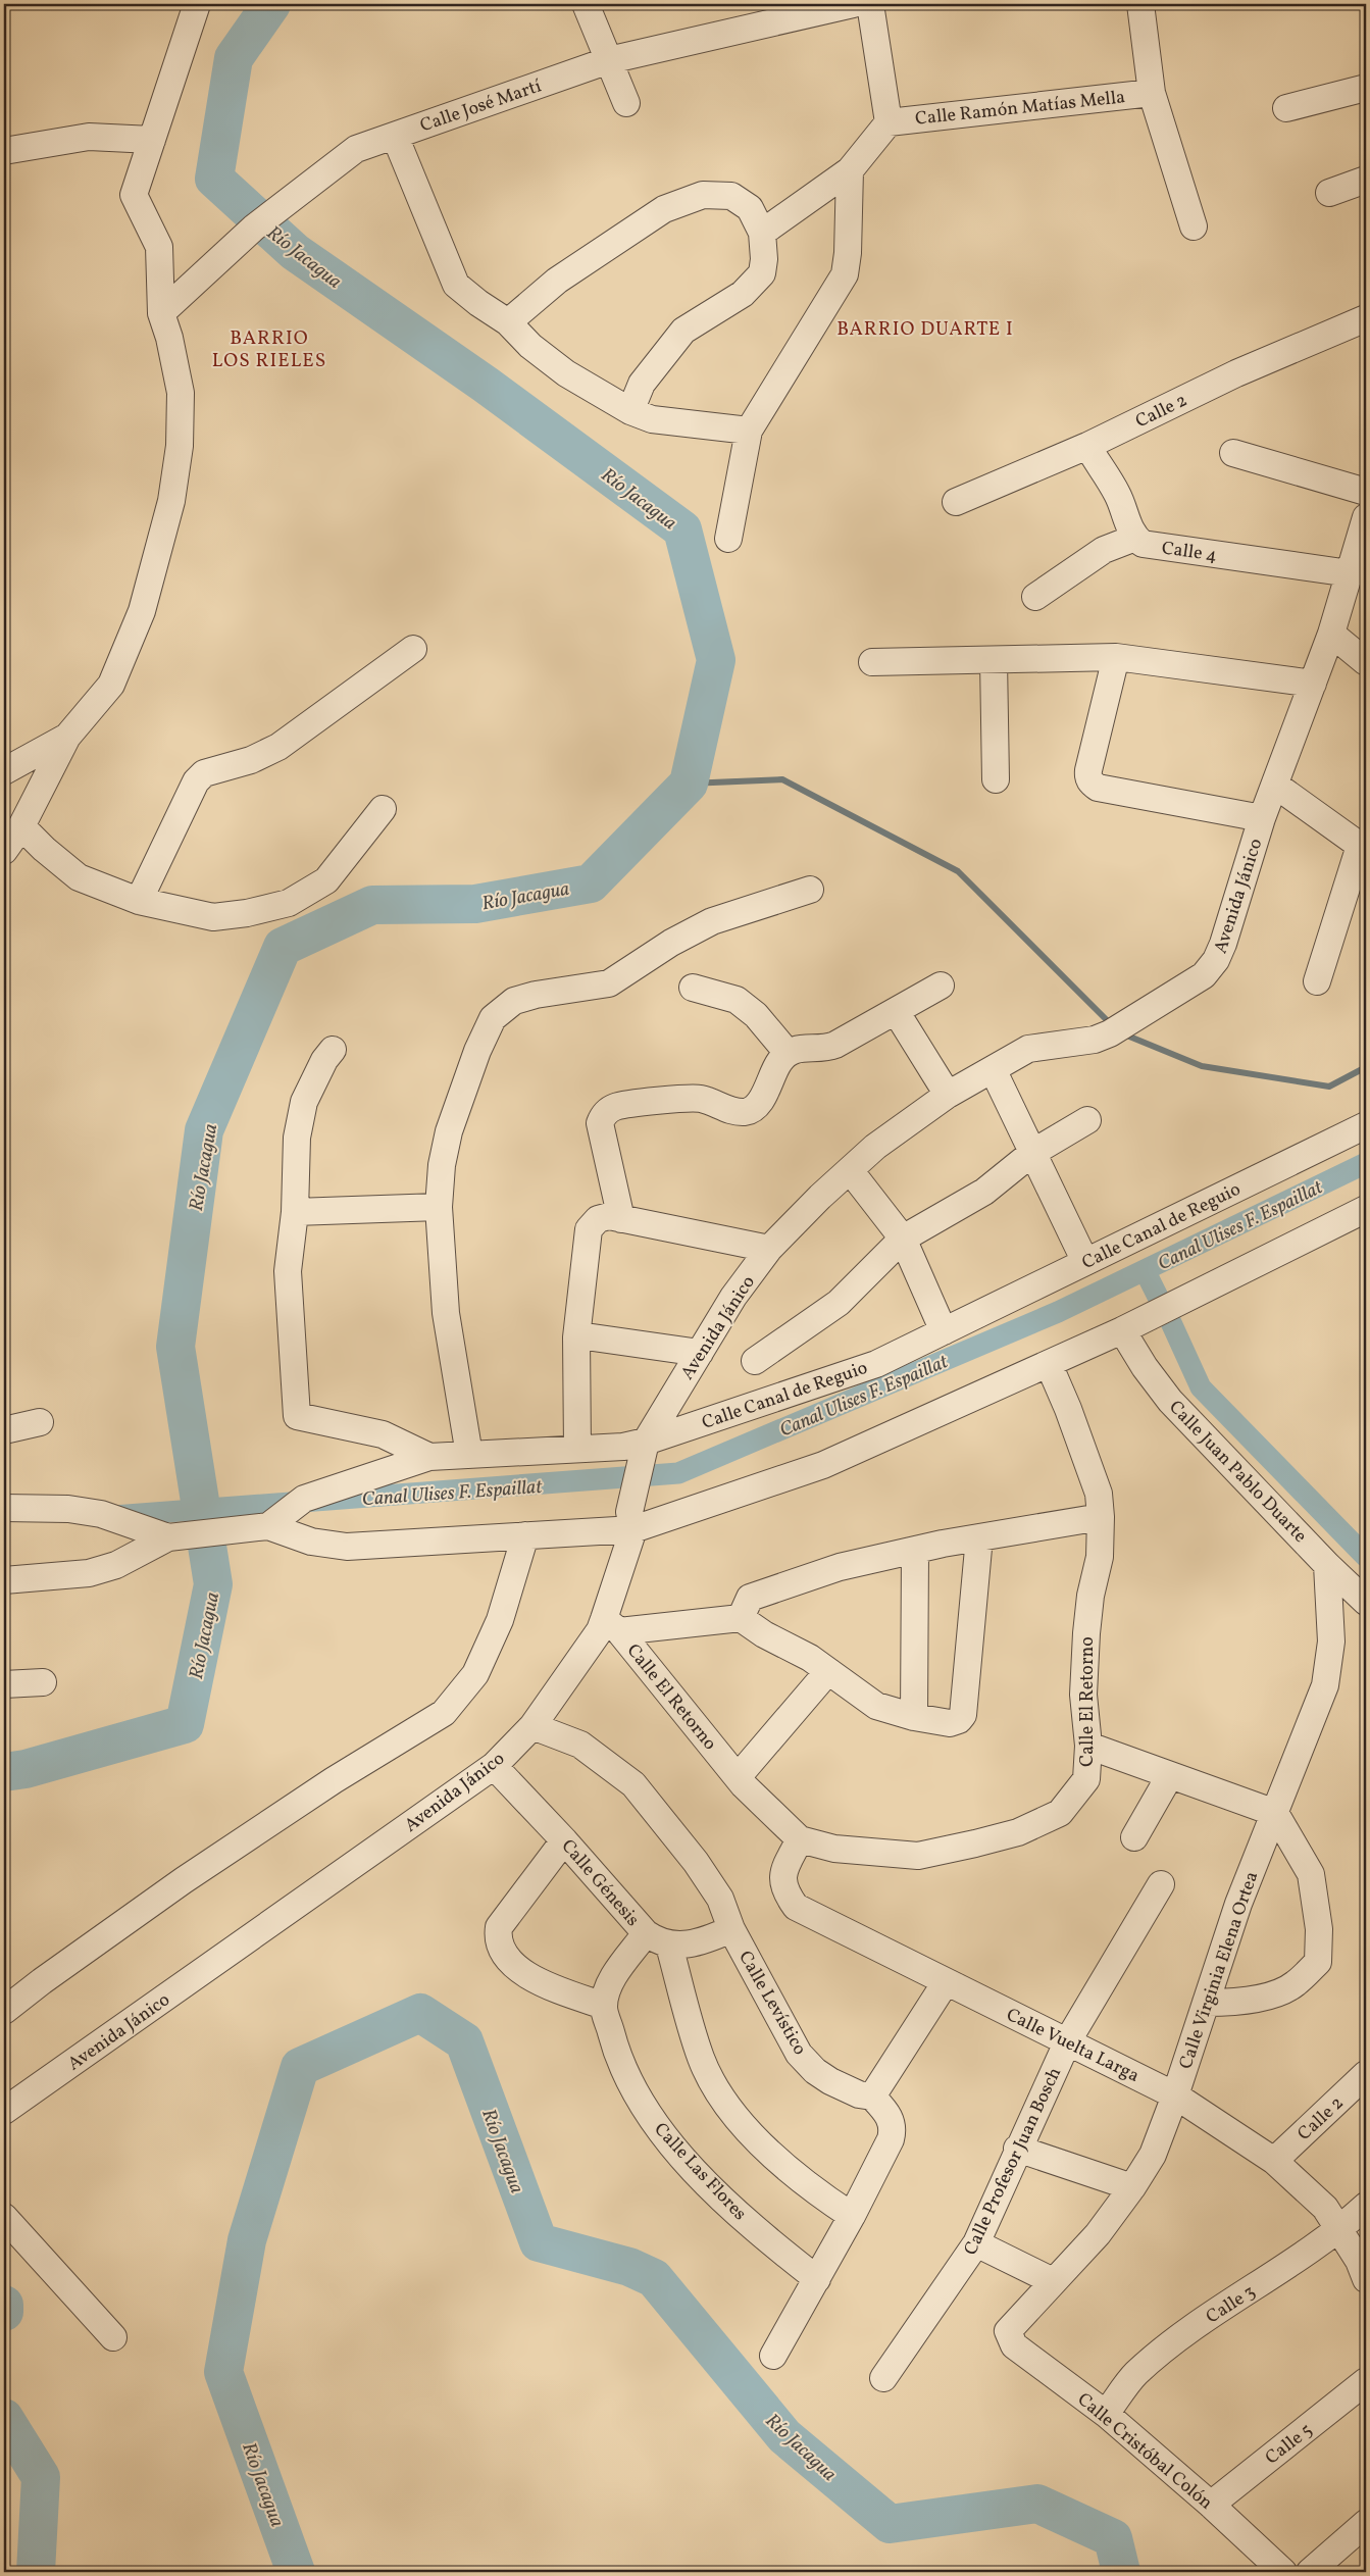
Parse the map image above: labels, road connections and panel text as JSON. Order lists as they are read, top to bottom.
{
  "streets": {
    "street": [
      "Calle José Martí",
      "Calle Ramón Matías Mella",
      "Calle 2",
      "Calle 4",
      "Avenida Jánico",
      "Calle Canal de Reguio",
      "Calle Juan Pablo Duarte",
      "Calle El Retorno",
      "Calle Génesis",
      "Calle Virginia Elena Ortea",
      "Calle Levístico",
      "Calle Vuelta Larga",
      "Calle Profesor Juan Bosch",
      "Calle Las Flores",
      "Calle 3",
      "Calle 5",
      "Calle Cristóbal Colón"
    ]
  },
  "crossings": [
    ["Calle 2", "Calle Vuelta Larga"],
    ["Calle 4", "Avenida Jánico"],
    ["Avenida Jánico", "Calle Canal de Reguio"],
    ["Avenida Jánico", "Calle El Retorno"],
    ["Avenida Jánico", "Calle Génesis"],
    ["Avenida Jánico", "Calle Levístico"],
    ["Calle Juan Pablo Duarte", "Calle Virginia Elena Ortea"],
    ["Calle El Retorno", "Calle Vuelta Larga"],
    ["Calle Virginia Elena Ortea", "Calle Vuelta Larga"],
    ["Calle Virginia Elena Ortea", "Calle Cristóbal Colón"],
    ["Calle Vuelta Larga", "Calle Profesor Juan Bosch"],
    ["Calle Vuelta Larga", "Calle 3"],
    ["Calle 3", "Calle Cristóbal Colón"],
    ["Calle 5", "Calle Cristóbal Colón"]
  ],
  "districts": ["BARRIO DUARTE I", "BARRIO LOS RIELES"],
  "water": ["Río Jacagua", "Canal Ulises F. Espaillat"]
}
